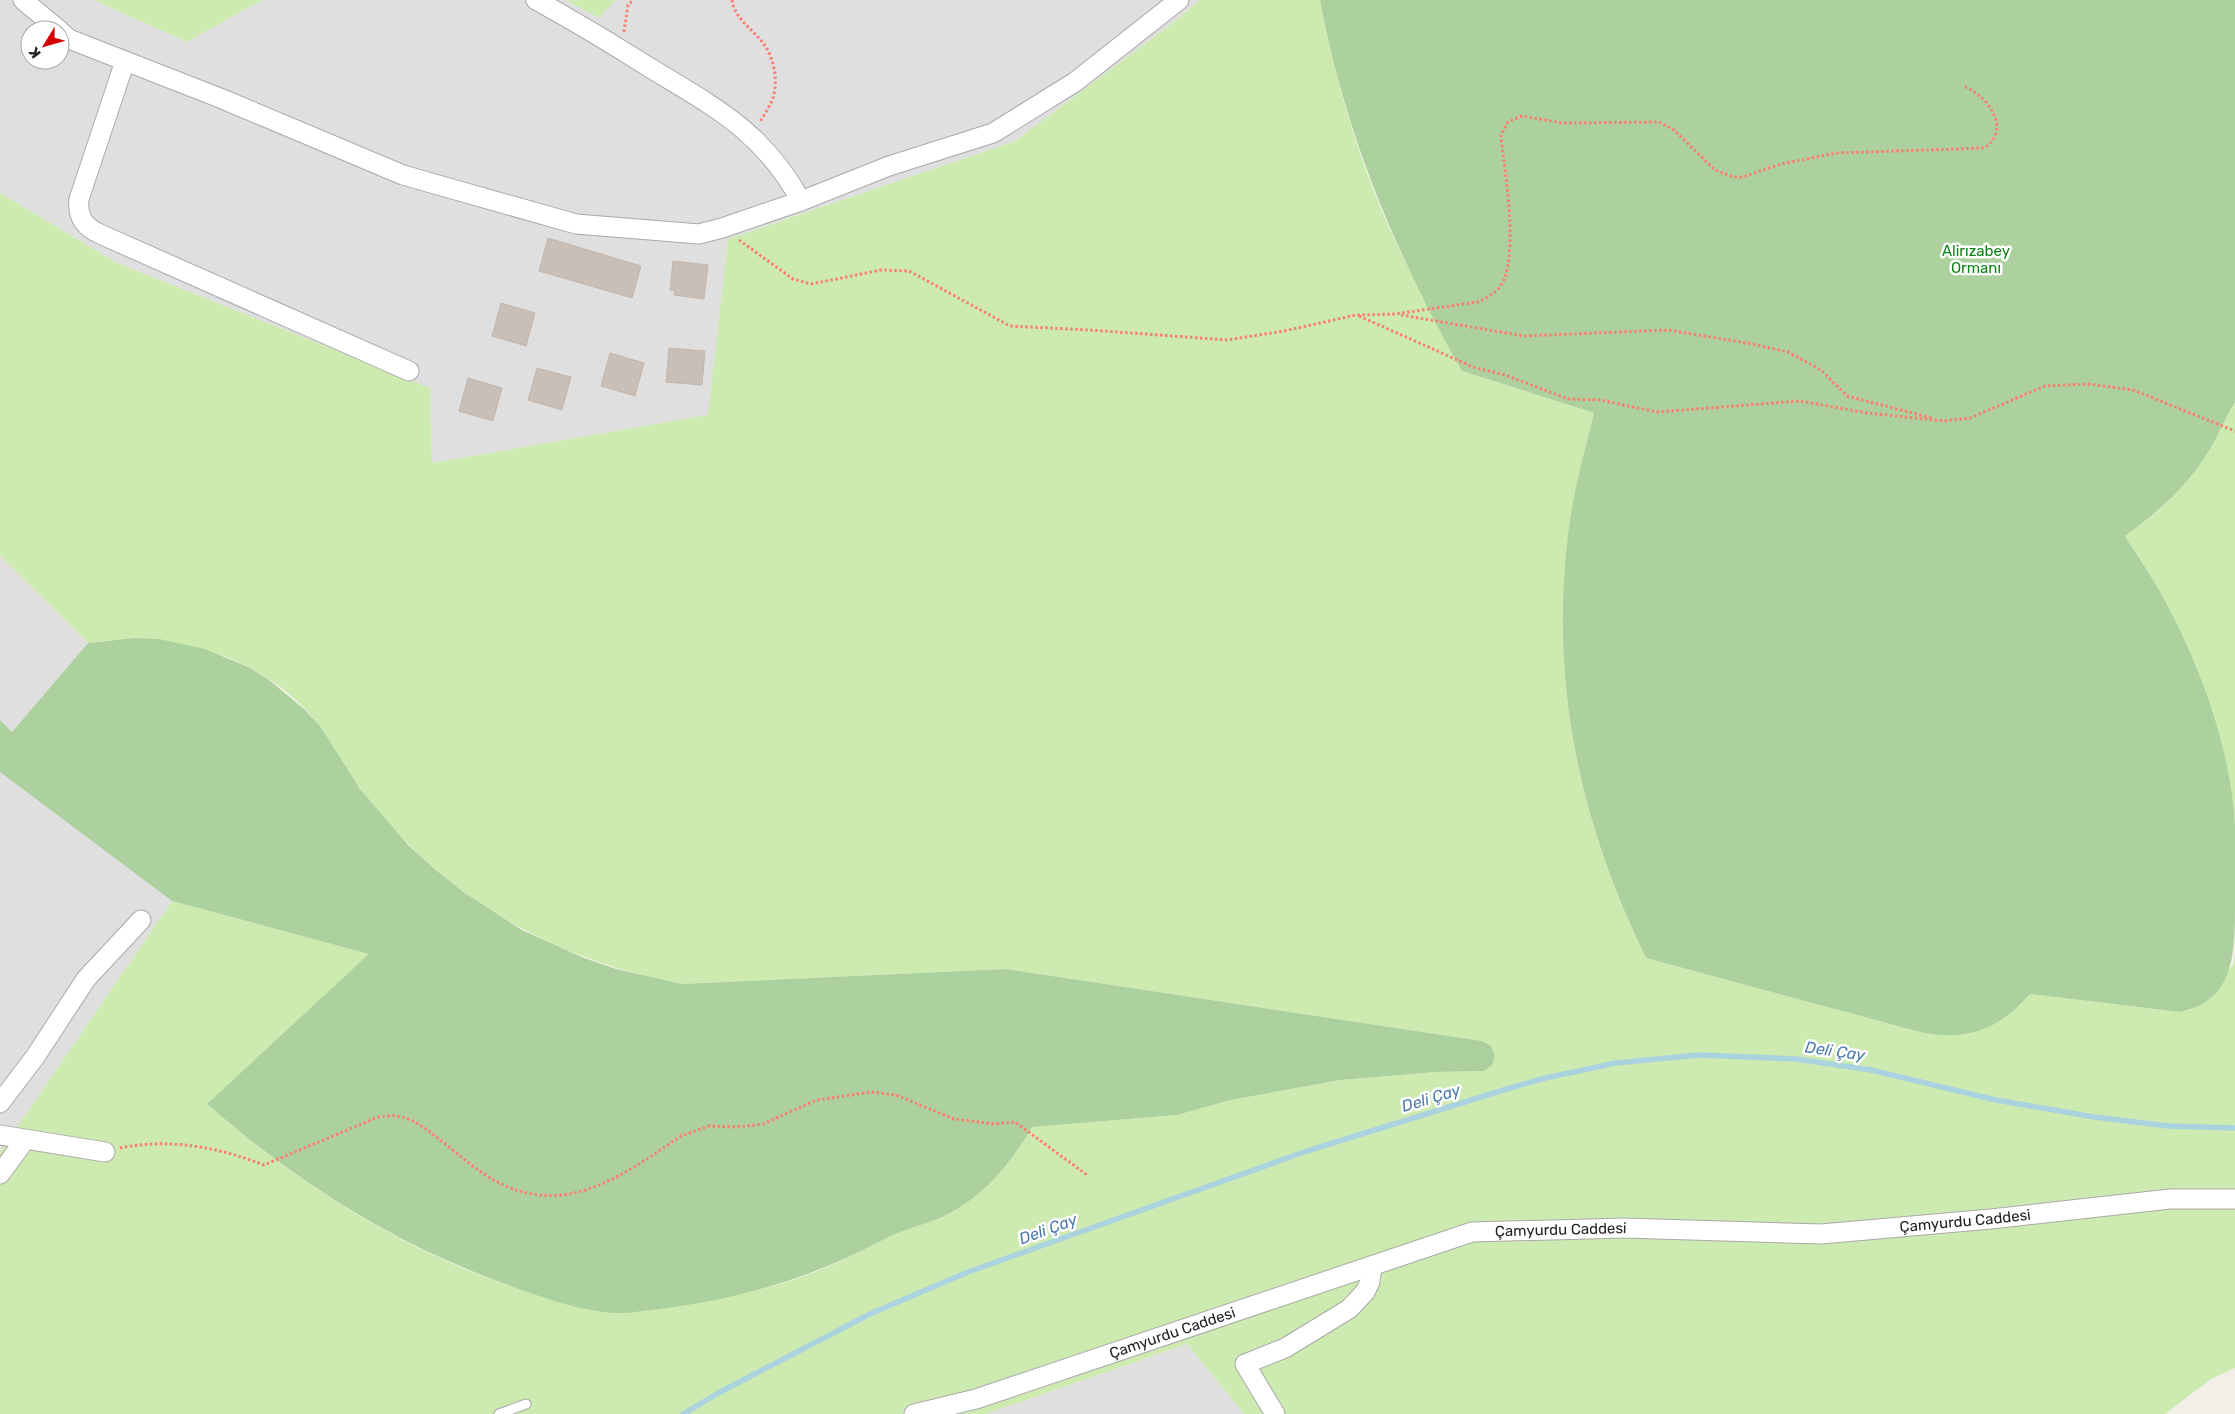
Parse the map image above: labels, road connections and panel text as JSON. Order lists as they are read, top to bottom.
{
  "streets": {
    "street": ["Çamyurdu Caddesi"]
  },
  "water": ["Deli Çay"],
  "parks": ["Alirızabey Ormanı"],
  "north": "bottom left"
}
